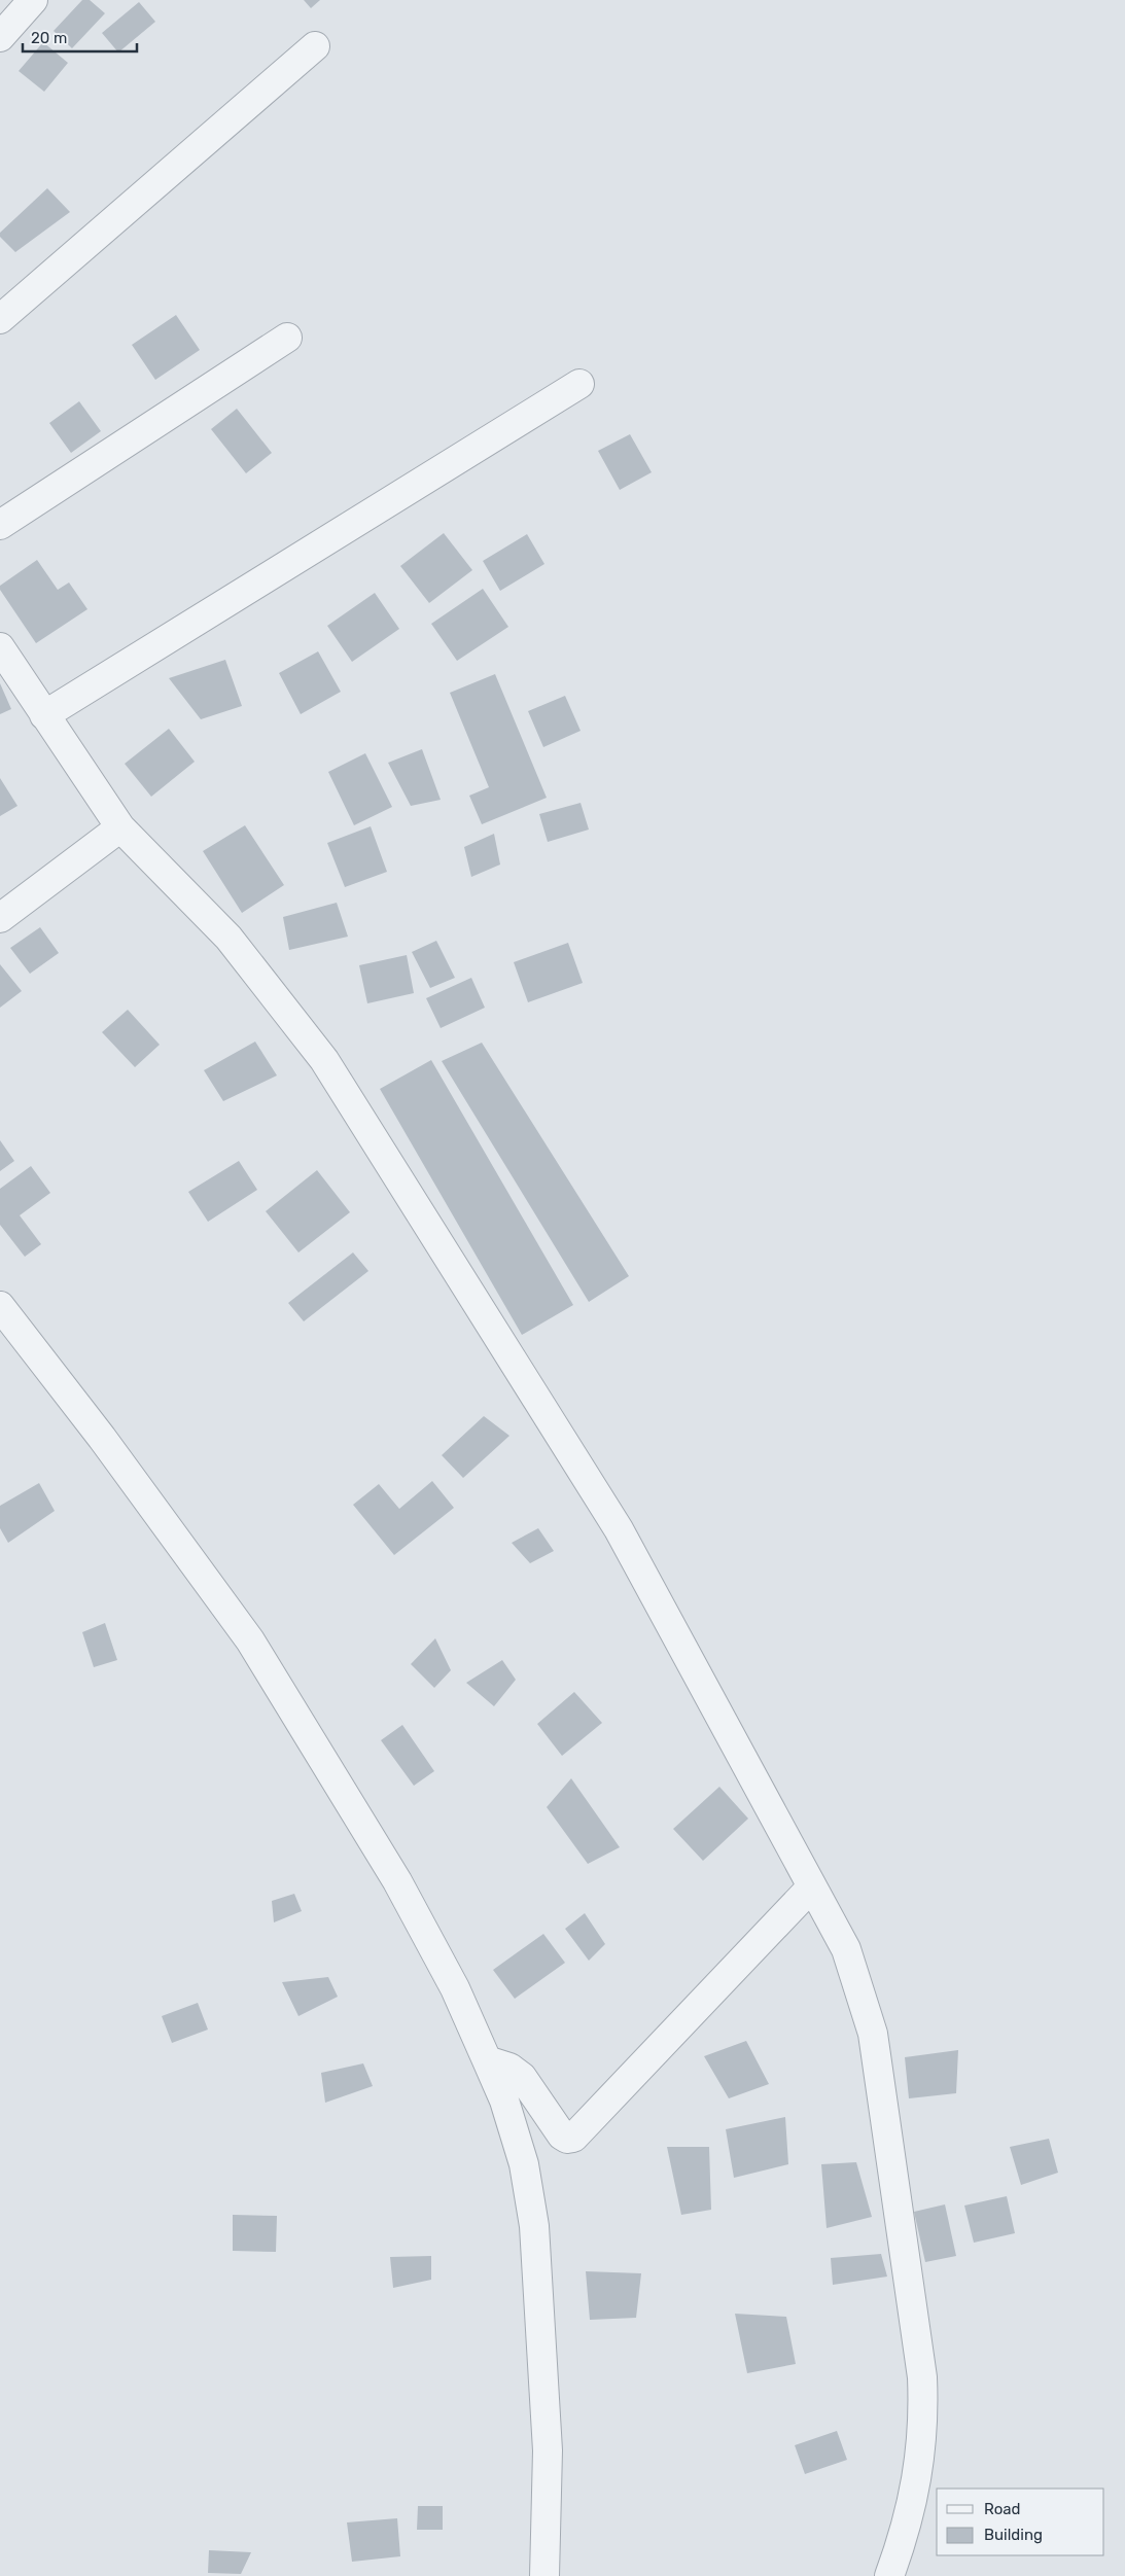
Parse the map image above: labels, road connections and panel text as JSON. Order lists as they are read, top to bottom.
{
  "legend": ["Road", "Building"],
  "scale_bar": "20 m"
}
